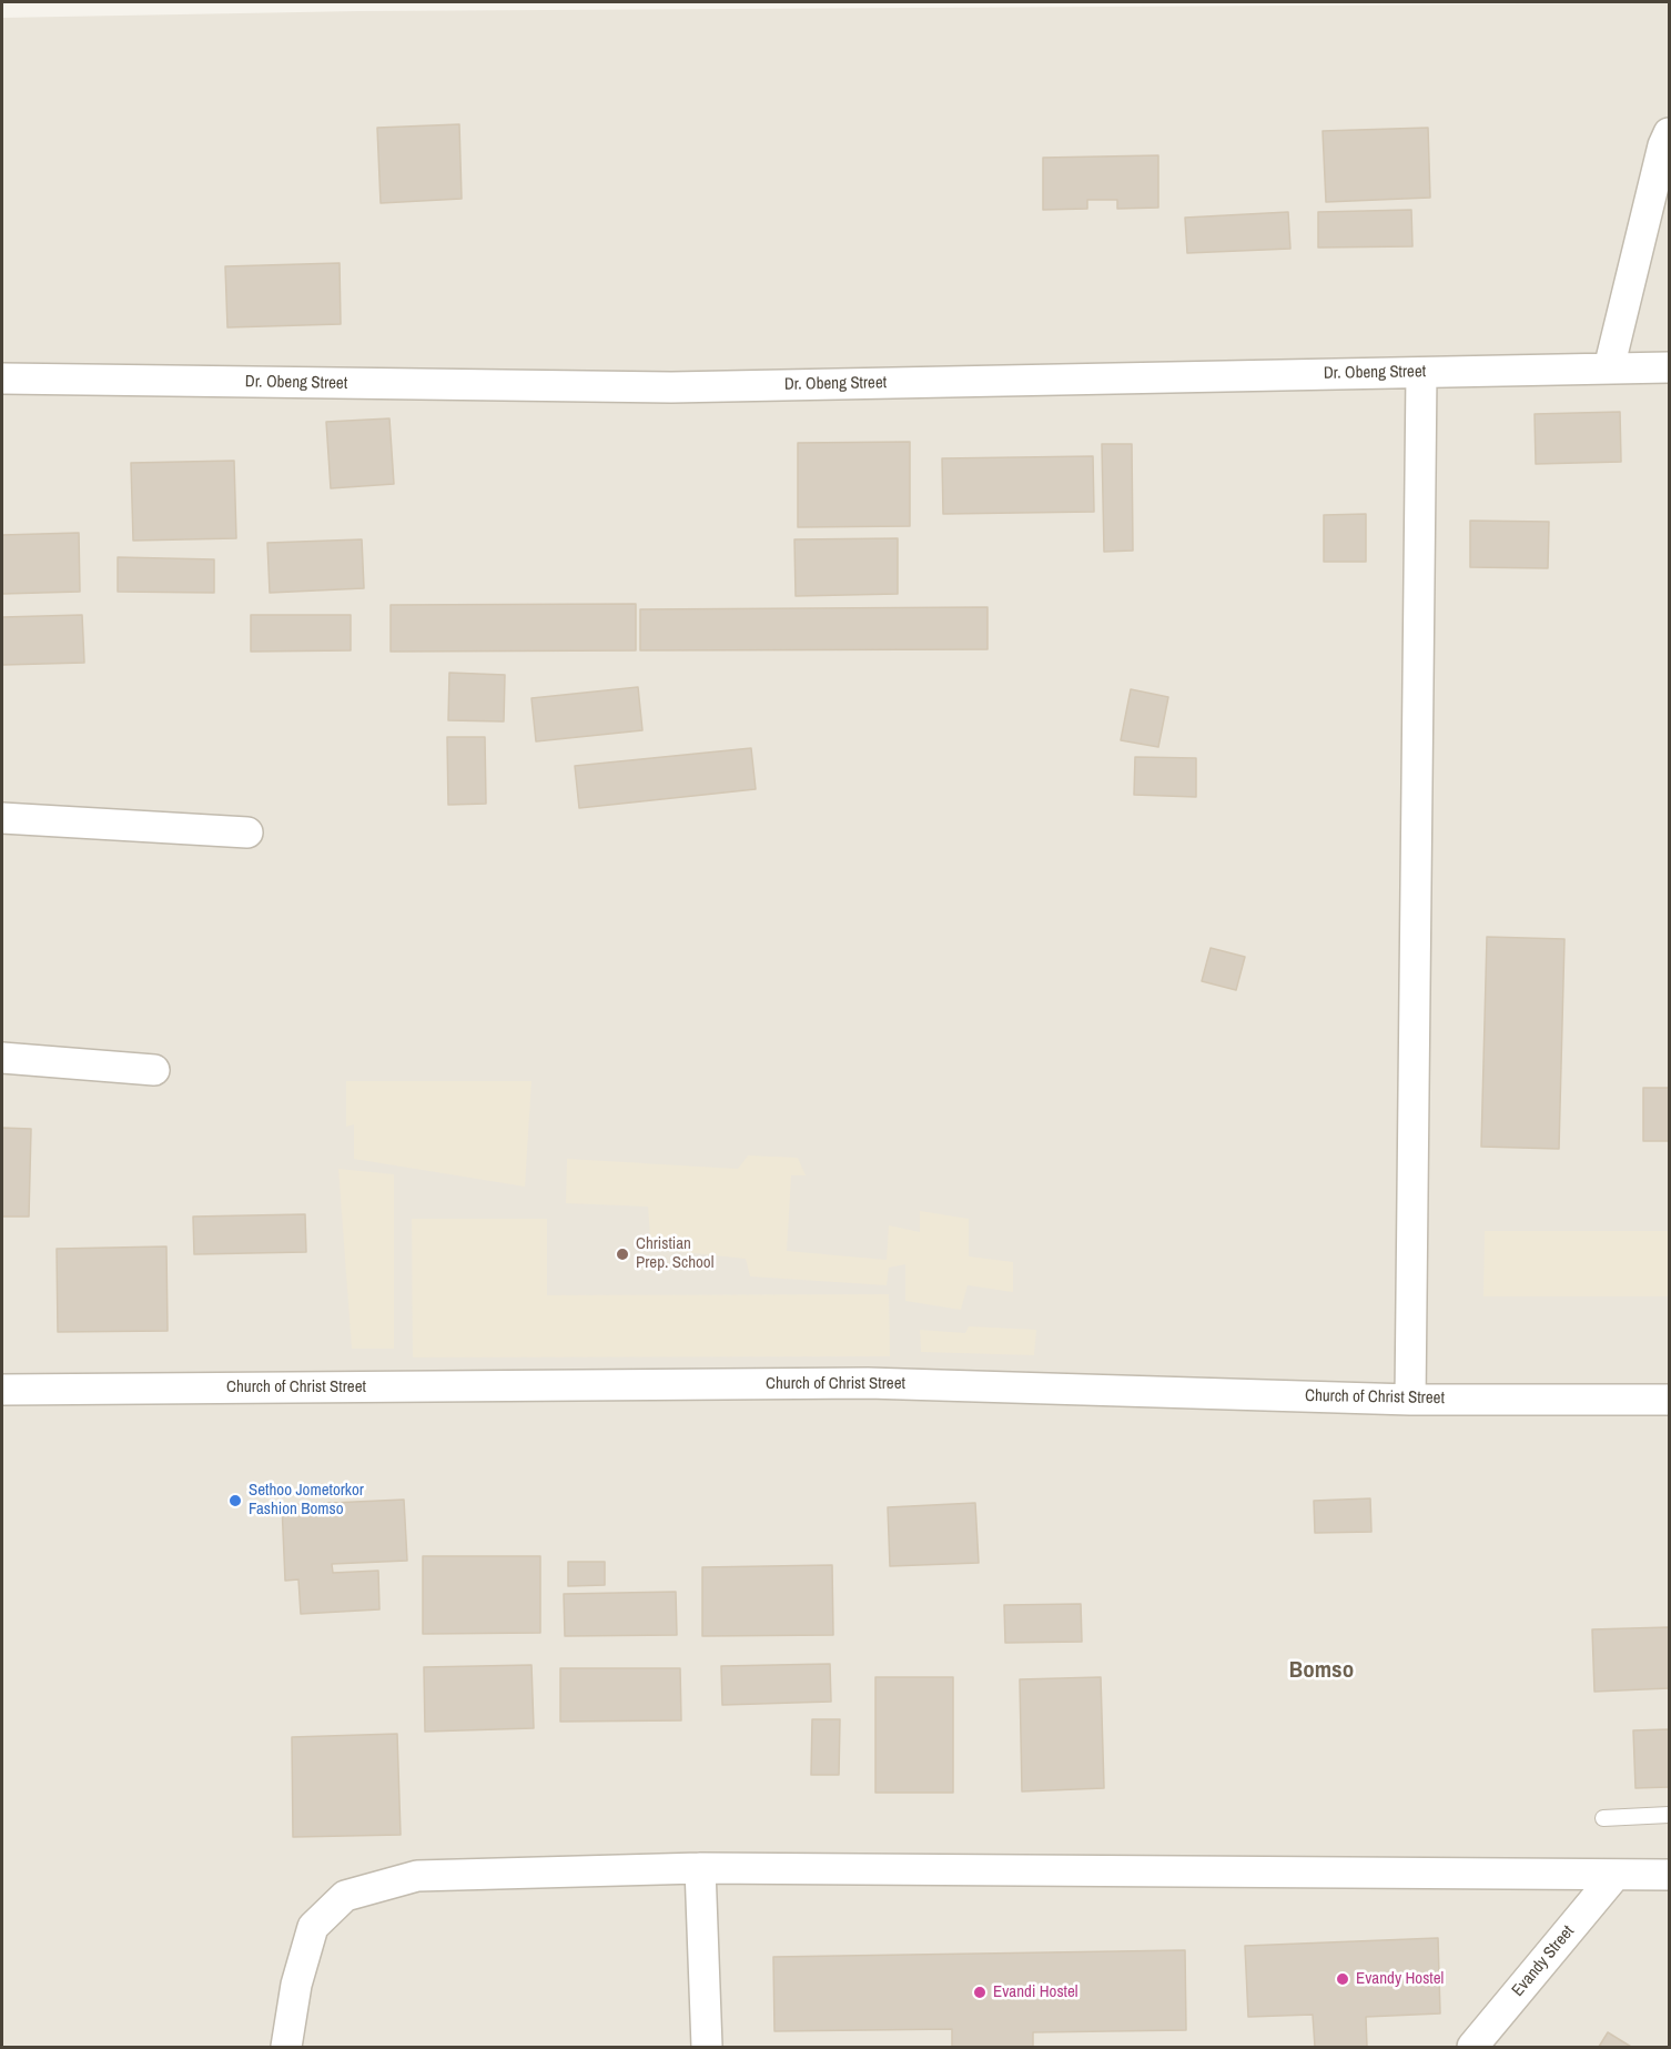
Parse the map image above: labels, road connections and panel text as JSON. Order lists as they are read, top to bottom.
{
  "streets": {
    "street": ["Dr. Obeng Street", "Church of Christ Street", "Evandy Street"]
  },
  "districts": ["Bomso"],
  "places": [
    "Christian Prep. School",
    "Sethoo Jometorkor Fashion Bomso",
    "Evandy Hostel",
    "Evandi Hostel"
  ]
}
